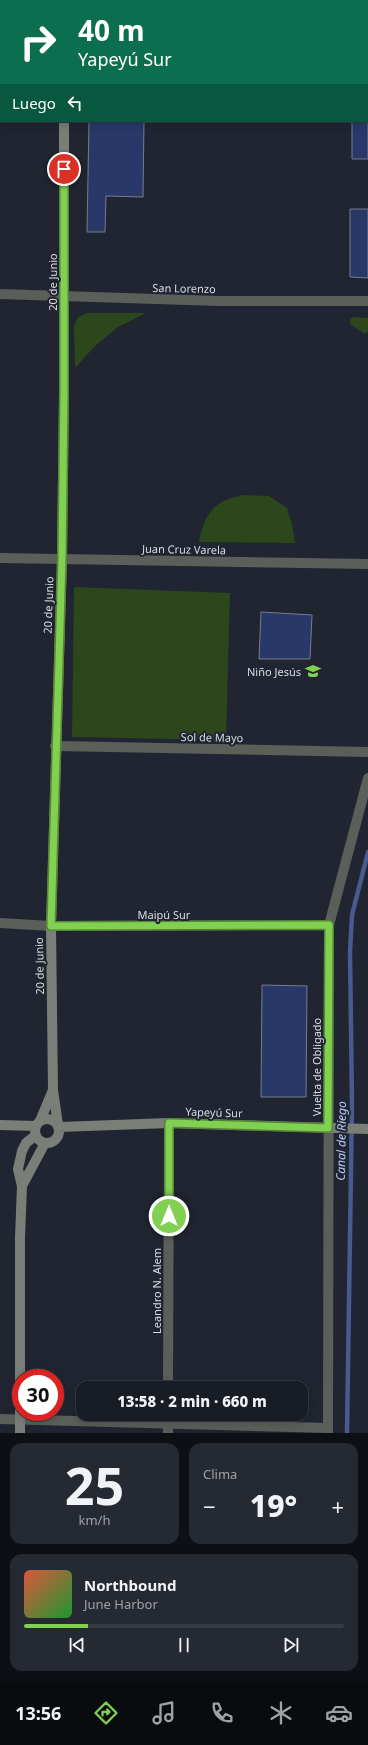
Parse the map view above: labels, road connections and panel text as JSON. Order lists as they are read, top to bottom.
{
  "streets": {
    "street": [
      "20 de Junio",
      "San Lorenzo",
      "Juan Cruz Varela",
      "Sol de Mayo",
      "Maipú Sur",
      "Vuelta de Obligado",
      "Yapeyú Sur",
      "Leandro N. Alem"
    ]
  },
  "crossings": [
    ["20 de Junio", "San Lorenzo"],
    ["20 de Junio", "Juan Cruz Varela"],
    ["20 de Junio", "Sol de Mayo"],
    ["20 de Junio", "Maipú Sur"],
    ["20 de Junio", "Yapeyú Sur"],
    ["Maipú Sur", "Vuelta de Obligado"],
    ["Vuelta de Obligado", "Yapeyú Sur"],
    ["Yapeyú Sur", "Leandro N. Alem"]
  ],
  "water": ["Canal de Riego"],
  "places": {
    "school or university": ["Niño Jesús"]
  },
  "page": {
    "turn": ["40 m", "Yapeyú Sur"],
    "then": "Luego",
    "limit": "30",
    "trip": "13:58 · 2 min · 660 m",
    "tile": [
      ["25", "km/h"],
      "Clima"
    ],
    "heat": ["−", "19°", "+"],
    "song": ["Northbound", "June Harbor"],
    "tabs": "13:56"
  }
}
